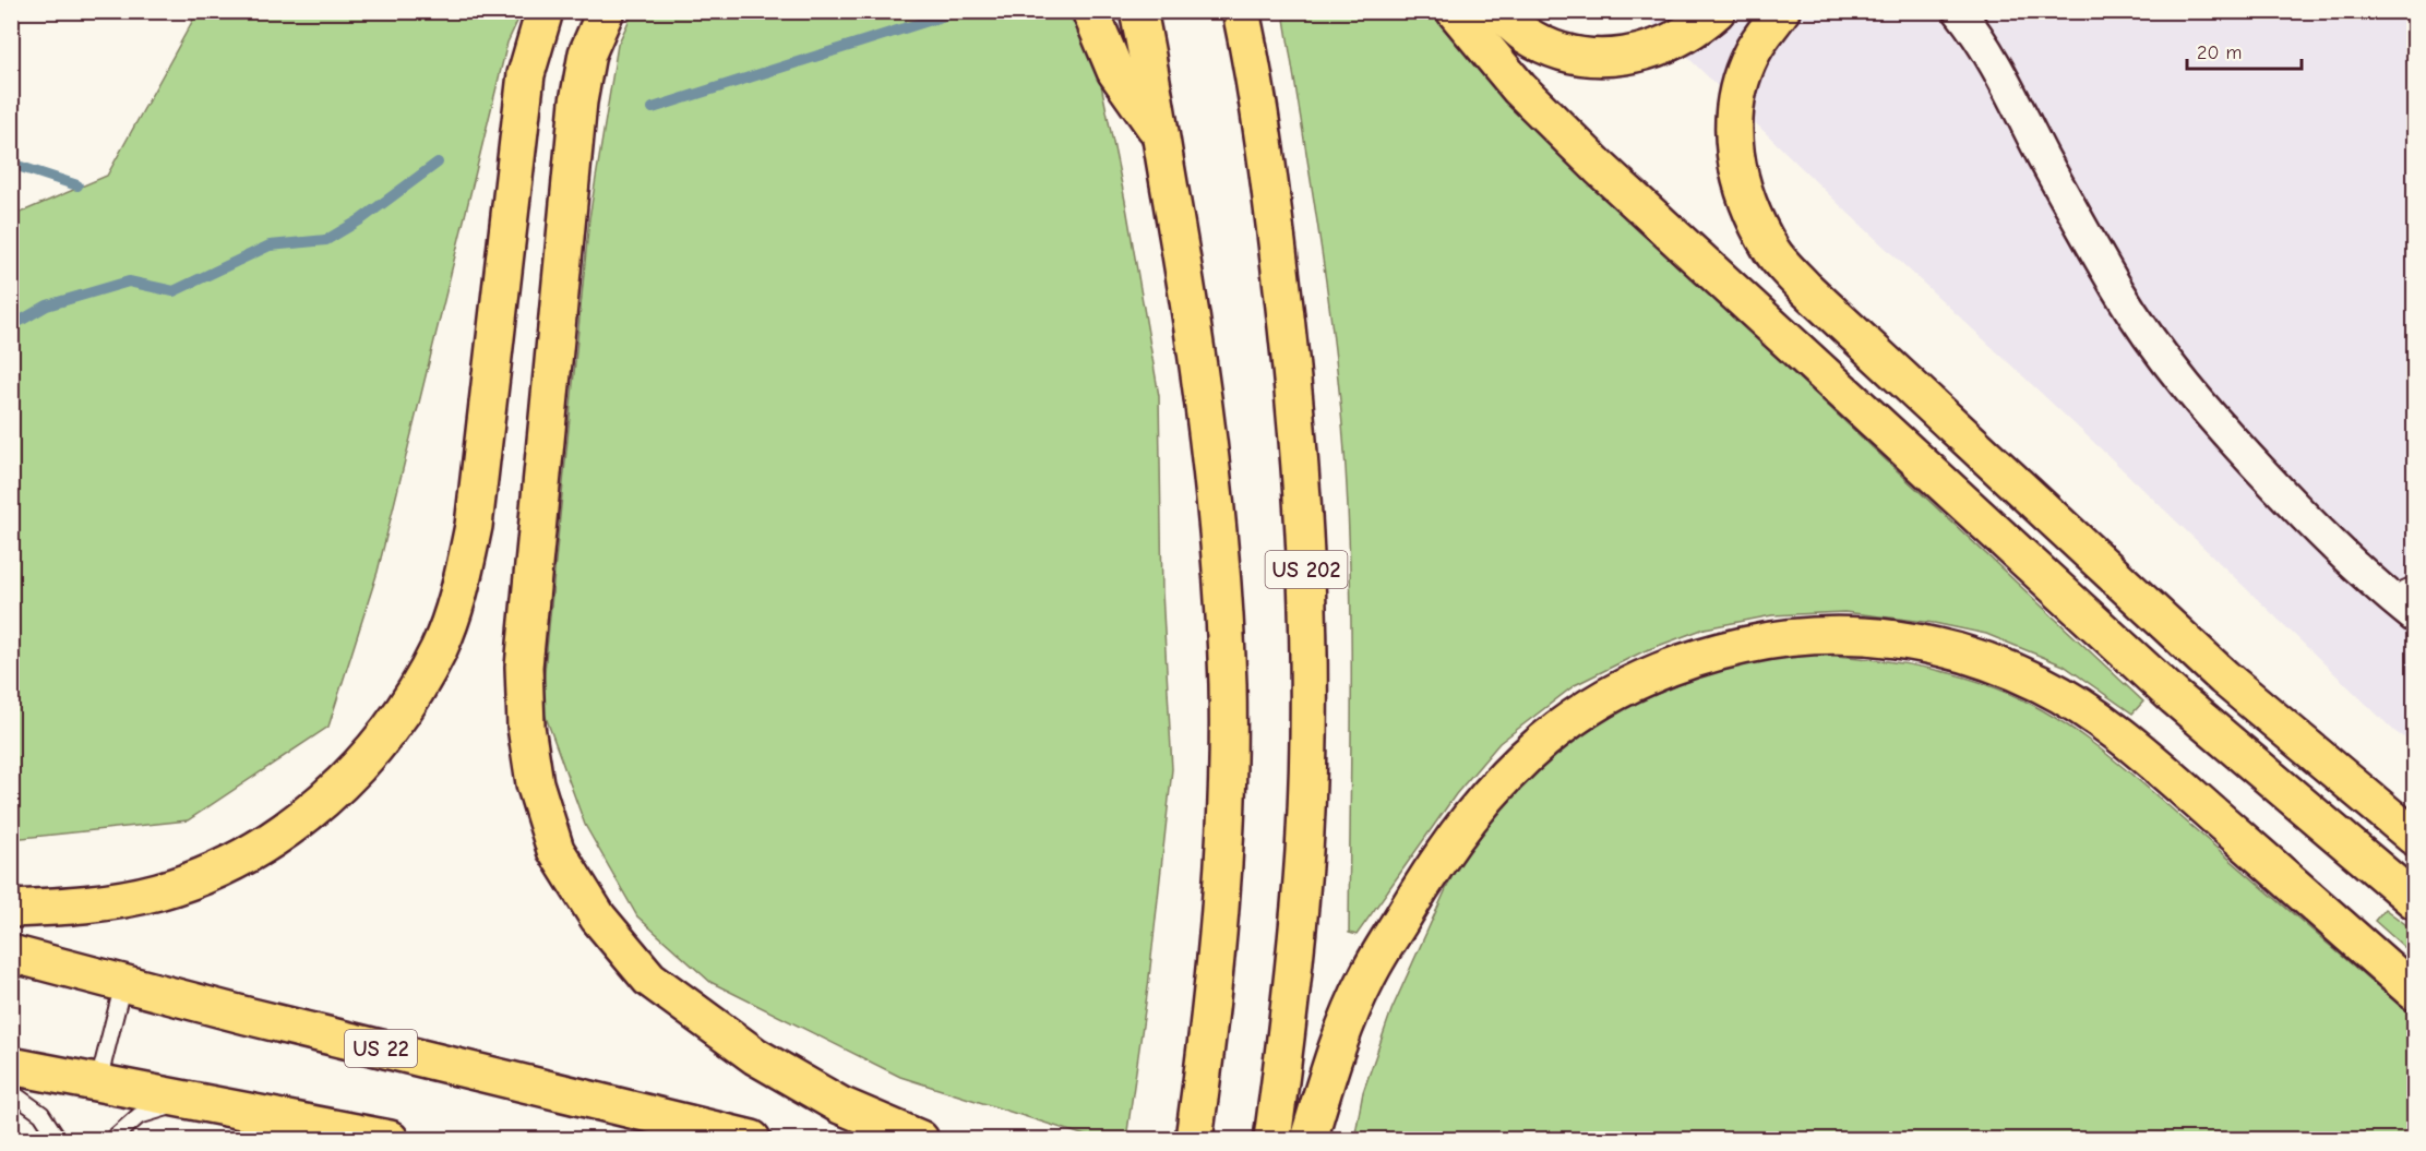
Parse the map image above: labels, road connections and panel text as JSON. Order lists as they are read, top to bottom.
{
  "streets": {
    "highway": ["US 202", "US 22"]
  },
  "scale_bar": "20 m"
}
